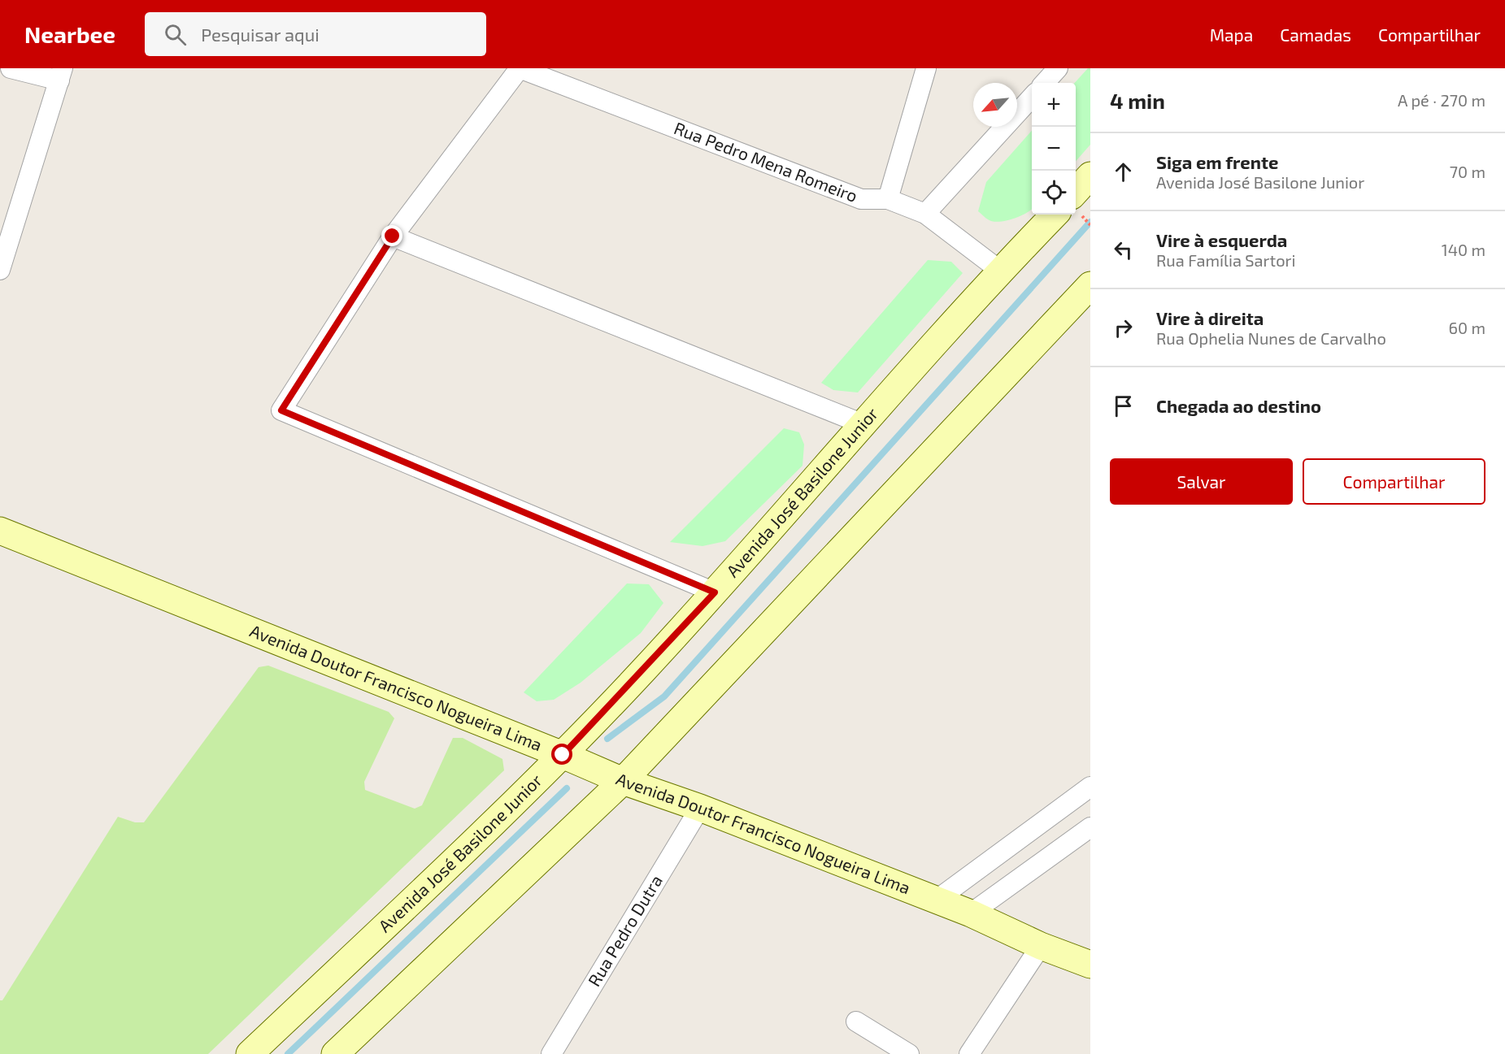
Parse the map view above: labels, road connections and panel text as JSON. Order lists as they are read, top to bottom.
{
  "streets": {
    "street": [
      "Rua Pedro Mena Romeiro",
      "Avenida José Basilone Junior",
      "Avenida Doutor Francisco Nogueira Lima",
      "Rua Pedro Dutra"
    ]
  },
  "crossings": [
    ["Rua Pedro Mena Romeiro", "Avenida José Basilone Junior"],
    ["Avenida José Basilone Junior", "Avenida Doutor Francisco Nogueira Lima"],
    ["Avenida Doutor Francisco Nogueira Lima", "Rua Pedro Dutra"]
  ],
  "north": "bottom left",
  "page": {
    "header": "Nearbee",
    "search": "Pesquisar aqui",
    "nav": ["Mapa", "Camadas", "Compartilhar"],
    "heading": ["4 min", "A pé · 270 m"],
    "map_buttons": ["+", "−"],
    "list": [
      ["Siga em frente", "Avenida José Basilone Junior", "70 m"],
      ["Vire à esquerda", "Rua Família Sartori", "140 m"],
      ["Vire à direita", "Rua Ophelia Nunes de Carvalho", "60 m"],
      "Chegada ao destino"
    ],
    "buttons": ["Salvar", "Compartilhar"]
  }
}
